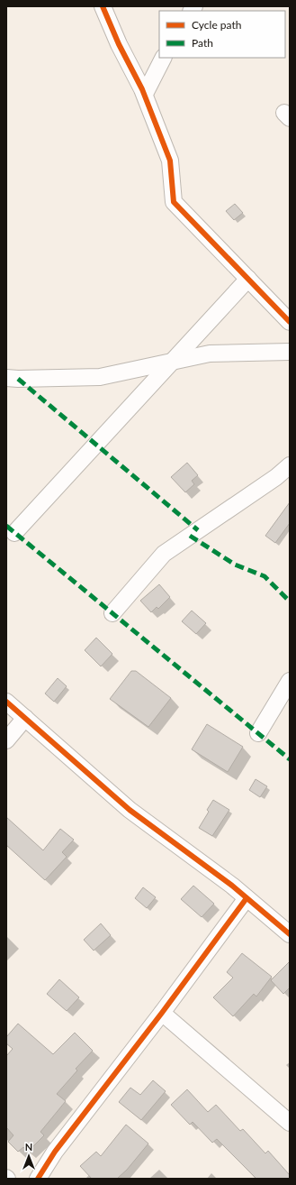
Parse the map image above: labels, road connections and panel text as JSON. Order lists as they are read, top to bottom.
{
  "legend": ["Cycle path", "Path"],
  "north": "top"
}
